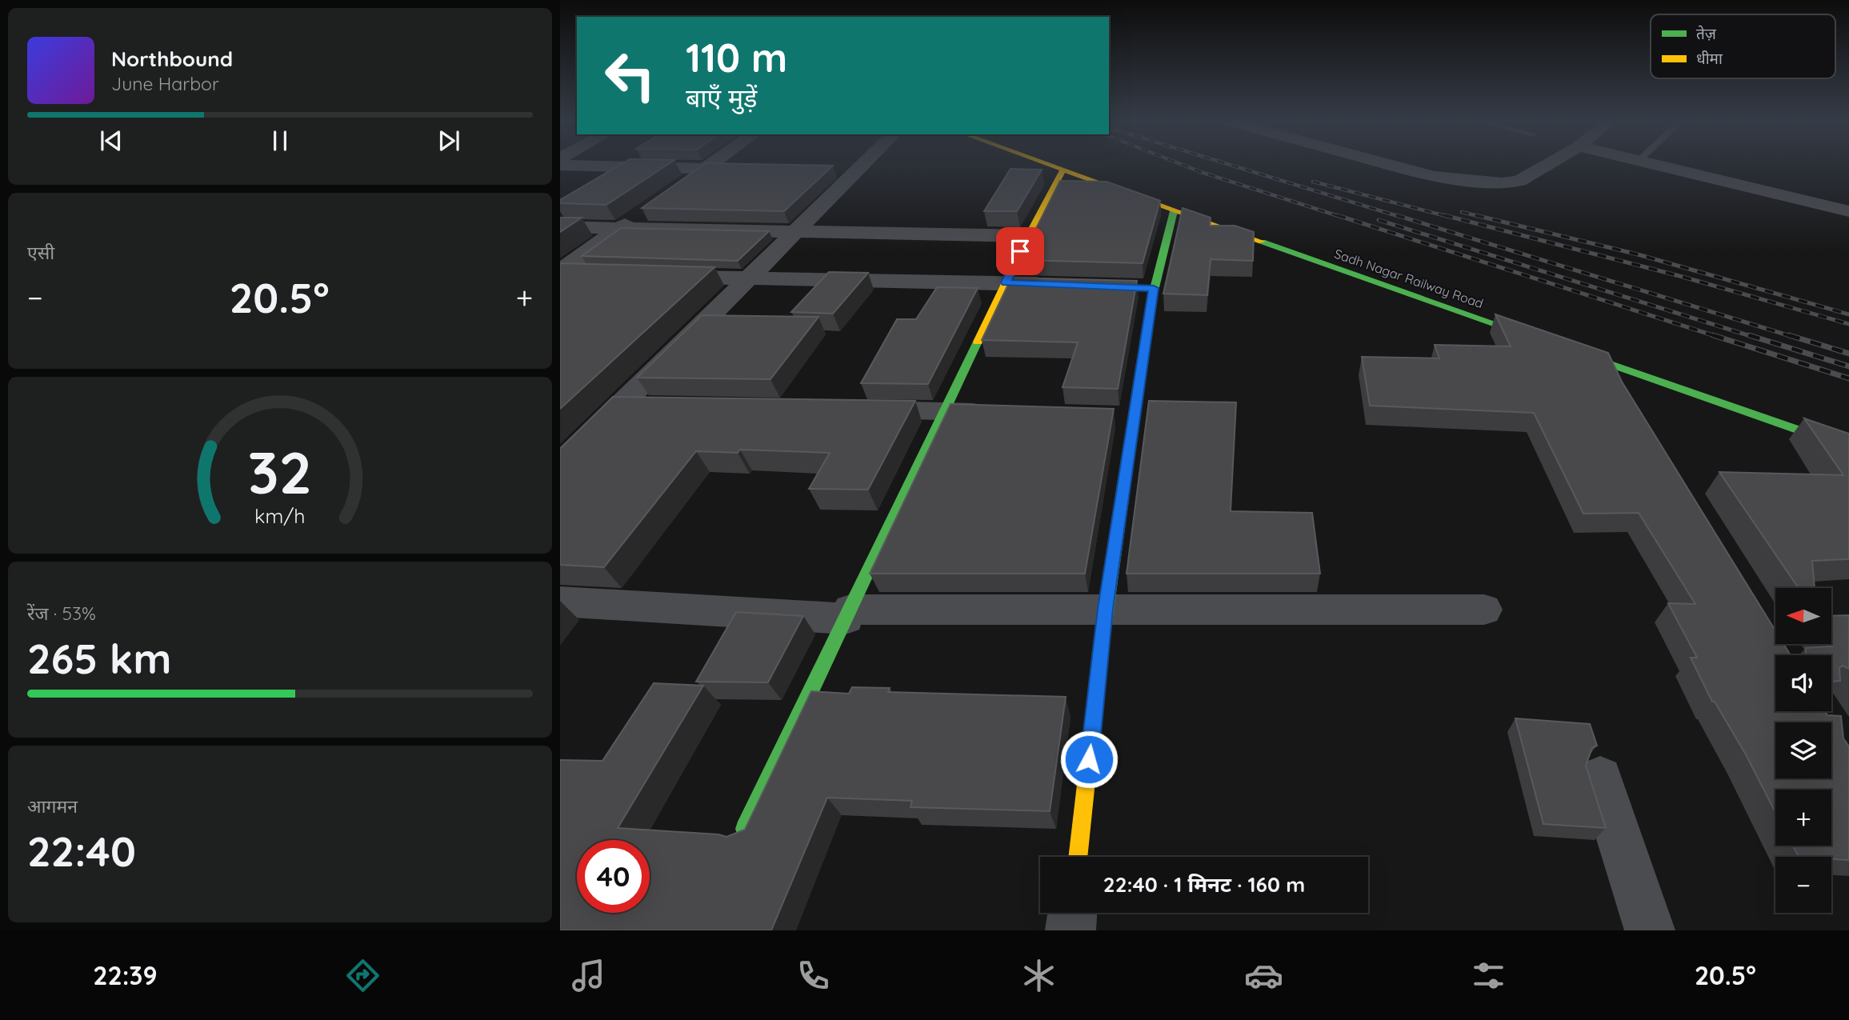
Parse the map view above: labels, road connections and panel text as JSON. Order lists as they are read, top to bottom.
{
  "streets": {
    "street": ["Sadh Nagar Railway Road"]
  },
  "legend": ["तेज़", "धीमा"],
  "north": "left",
  "page": {
    "turn": ["110 m", "बाएँ मुड़ें"],
    "song": ["Northbound", "June Harbor"],
    "tile": [
      "एसी",
      ["रेंज · 53%", "265 km"],
      ["आगमन", "22:40"]
    ],
    "heat": ["−", "20.5°", "+"],
    "map_buttons": ["+", "−"],
    "limit": "40",
    "trip": "22:40 · 1 मिनट · 160 m",
    "tabs": ["22:39", "20.5°"],
    "gauge": ["32", "km/h"]
  }
}
